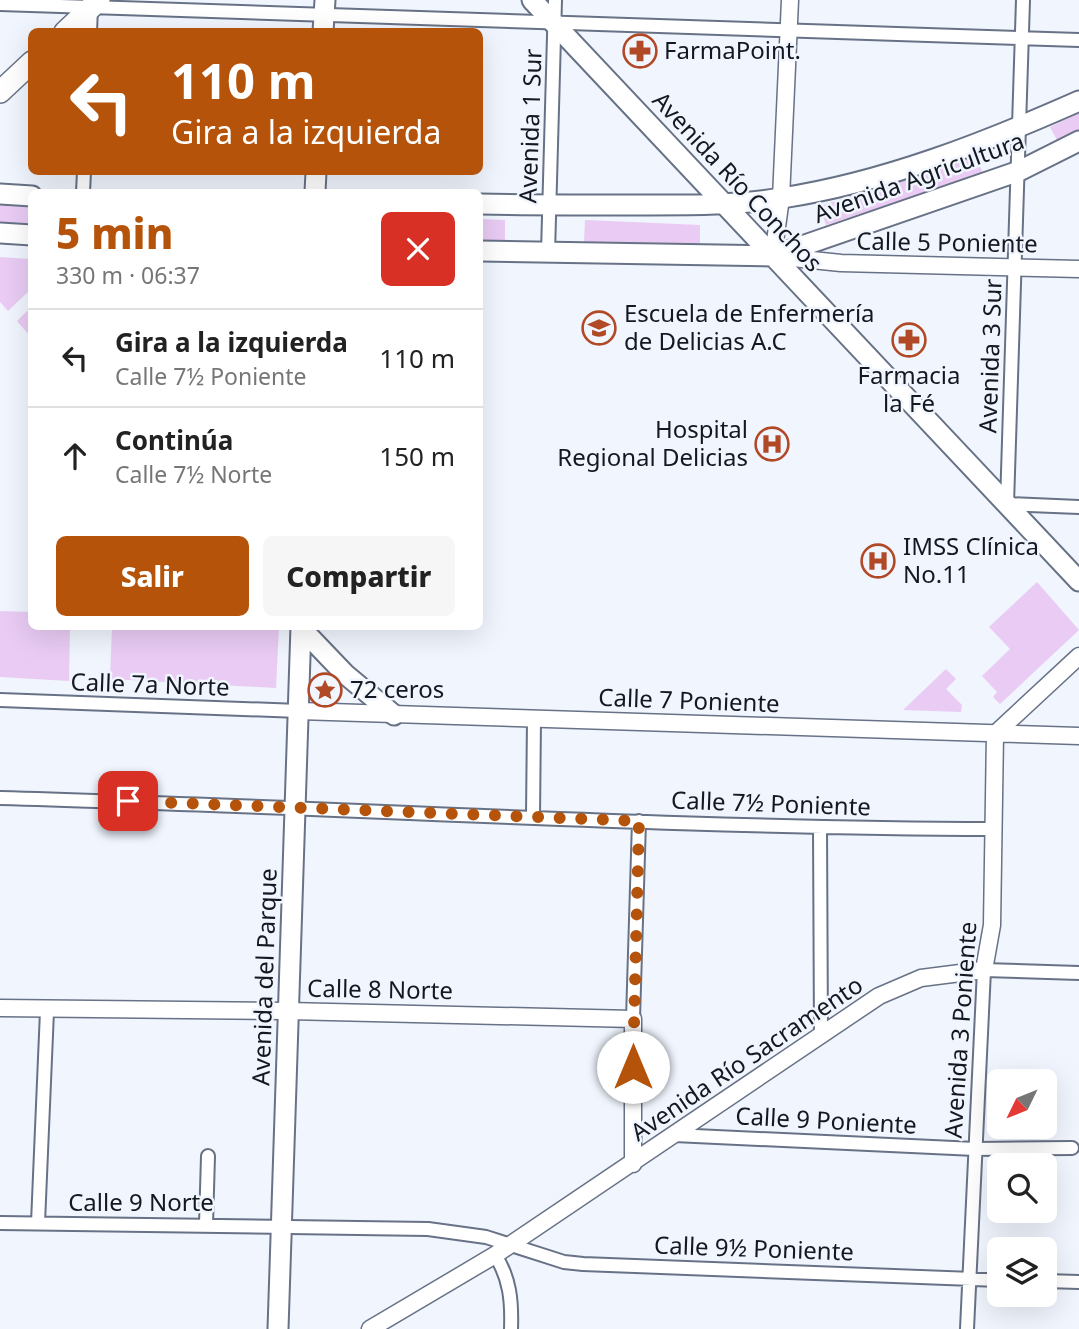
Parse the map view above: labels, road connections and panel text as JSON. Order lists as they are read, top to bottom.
{
  "streets": {
    "main road": ["Avenida Agricultura", "Avenida Río Conchos", "Avenida del Parque"],
    "street": [
      "Avenida 1 Sur",
      "Calle 5 Poniente",
      "Avenida 3 Sur",
      "Calle 7a Norte",
      "Calle 7 Poniente",
      "Calle 7½ Poniente",
      "Calle 8 Norte",
      "Avenida 3 Poniente",
      "Avenida Río Sacramento",
      "Calle 9 Poniente",
      "Calle 9 Norte",
      "Calle 9½ Poniente"
    ]
  },
  "crossings": [
    ["Avenida 1 Sur", "Avenida Agricultura"],
    ["Avenida 1 Sur", "Avenida Río Conchos"],
    ["Avenida Agricultura", "Avenida Río Conchos"],
    ["Avenida Agricultura", "Calle 5 Poniente"],
    ["Avenida Agricultura", "Avenida 3 Sur"],
    ["Avenida Río Conchos", "Calle 5 Poniente"],
    ["Avenida Río Conchos", "Avenida 3 Sur"],
    ["Calle 5 Poniente", "Avenida 3 Sur"],
    ["Calle 7a Norte", "Calle 7 Poniente"],
    ["Calle 7a Norte", "Avenida del Parque"],
    ["Calle 7 Poniente", "Avenida del Parque"],
    ["Calle 7 Poniente", "Avenida 3 Poniente"],
    ["Calle 7½ Poniente", "Avenida del Parque"],
    ["Calle 7½ Poniente", "Avenida 3 Poniente"],
    ["Avenida del Parque", "Calle 8 Norte"],
    ["Avenida del Parque", "Calle 9 Norte"],
    ["Avenida 3 Poniente", "Avenida Río Sacramento"],
    ["Avenida 3 Poniente", "Calle 9 Poniente"],
    ["Avenida 3 Poniente", "Calle 9½ Poniente"],
    ["Avenida Río Sacramento", "Calle 9 Poniente"],
    ["Avenida Río Sacramento", "Calle 9½ Poniente"]
  ],
  "places": {
    "pharmacy": ["FarmaPoint.", "Farmacia la Fé"],
    "school or university": ["Escuela de Enfermería de Delicias A.C"],
    "hospital": ["Hospital Regional Delicias", "IMSS Clínica No.11"],
    "place": ["72 ceros"]
  },
  "north": "bottom left",
  "page": {
    "turn": ["110 m", "Gira a la izquierda"],
    "heading": ["5 min", "330 m · 06:37"],
    "list": [
      {
        "name": "Gira a la izquierda",
        "note": "Calle 7½ Poniente",
        "value": "110 m"
      },
      {
        "name": "Continúa",
        "note": "Calle 7½ Norte",
        "value": "150 m"
      }
    ],
    "buttons": ["Salir", "Compartir"]
  }
}
